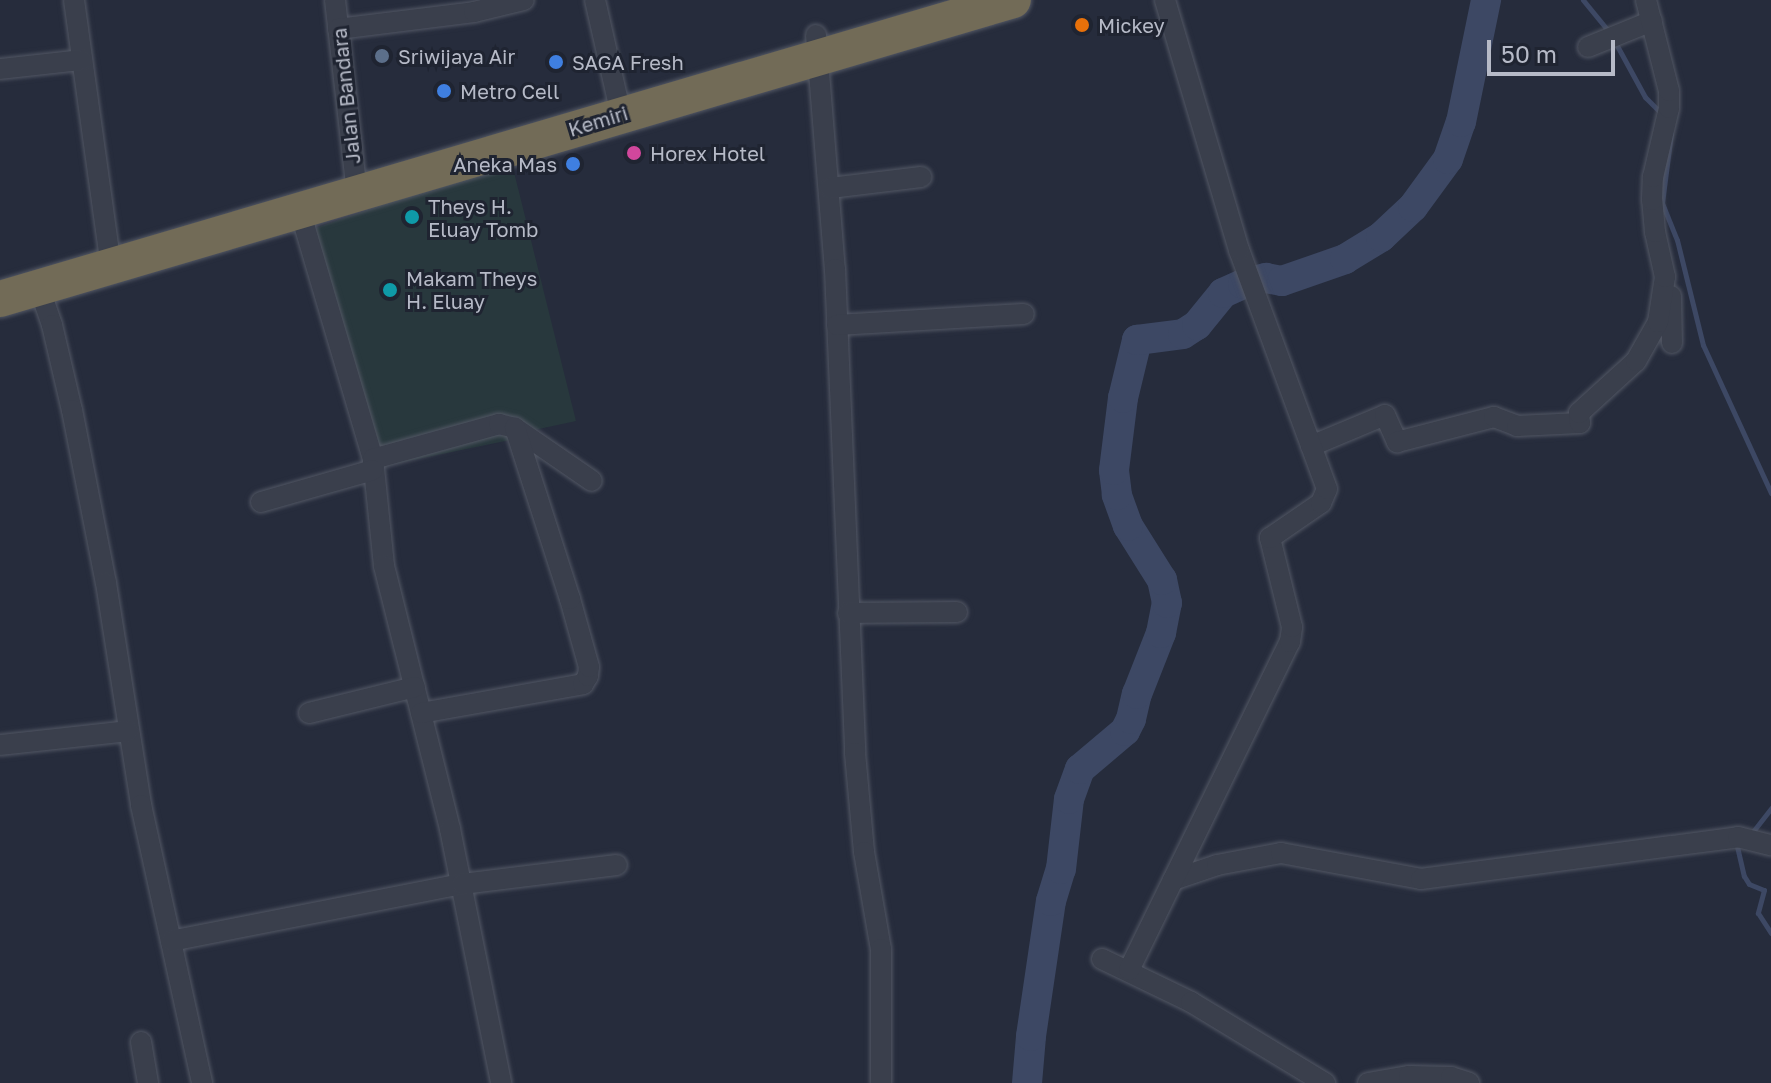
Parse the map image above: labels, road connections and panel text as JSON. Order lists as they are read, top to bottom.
{
  "streets": {
    "highway": ["Kemiri"],
    "street": ["Jalan Bandara"]
  },
  "crossings": [
    ["Jalan Bandara", "Kemiri"]
  ],
  "places": [
    "Mickey",
    "Sriwijaya Air",
    "SAGA Fresh",
    "Metro Cell",
    "Horex Hotel",
    "Aneka Mas",
    "Theys H. Eluay Tomb",
    "Makam Theys H. Eluay"
  ],
  "scale_bar": "50 m"
}
